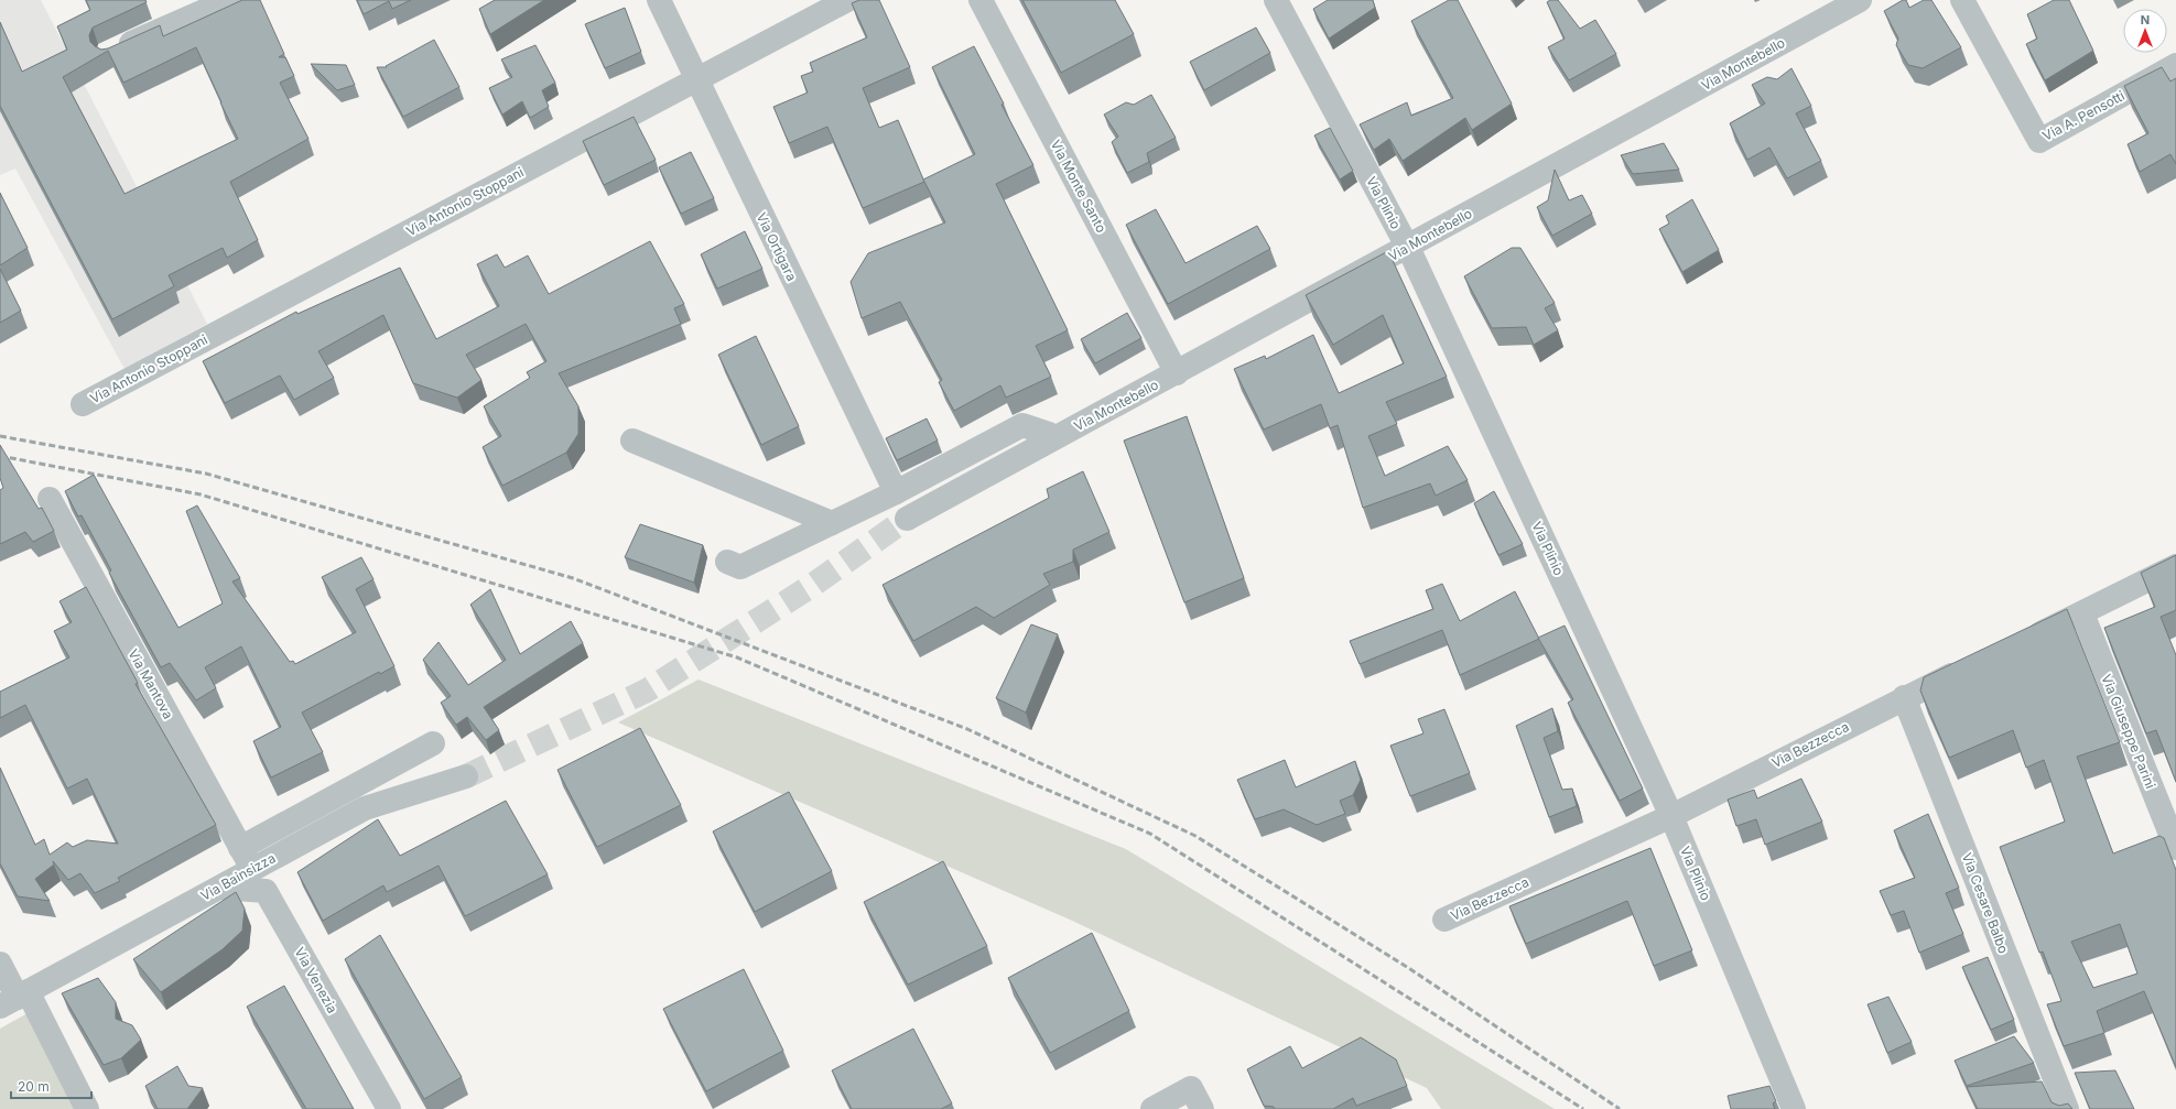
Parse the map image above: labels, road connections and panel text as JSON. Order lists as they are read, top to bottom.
{
  "streets": {
    "street": [
      "Via Montebello",
      "Via A. Pensotti",
      "Via Monte Santo",
      "Via Antonio Stoppani",
      "Via Plinio",
      "Via Ortigara",
      "Via Mantova",
      "Via Giuseppe Parini",
      "Via Bezzecca",
      "Via Bainsizza",
      "Via Cesare Balbo",
      "Via Venezia"
    ]
  },
  "crossings": [
    ["Via Montebello", "Via Monte Santo"],
    ["Via Montebello", "Via Plinio"],
    ["Via Antonio Stoppani", "Via Ortigara"],
    ["Via Plinio", "Via Bezzecca"],
    ["Via Mantova", "Via Bainsizza"],
    ["Via Bezzecca", "Via Cesare Balbo"],
    ["Via Bainsizza", "Via Venezia"]
  ],
  "scale_bar": "20 m",
  "north": "top"
}
